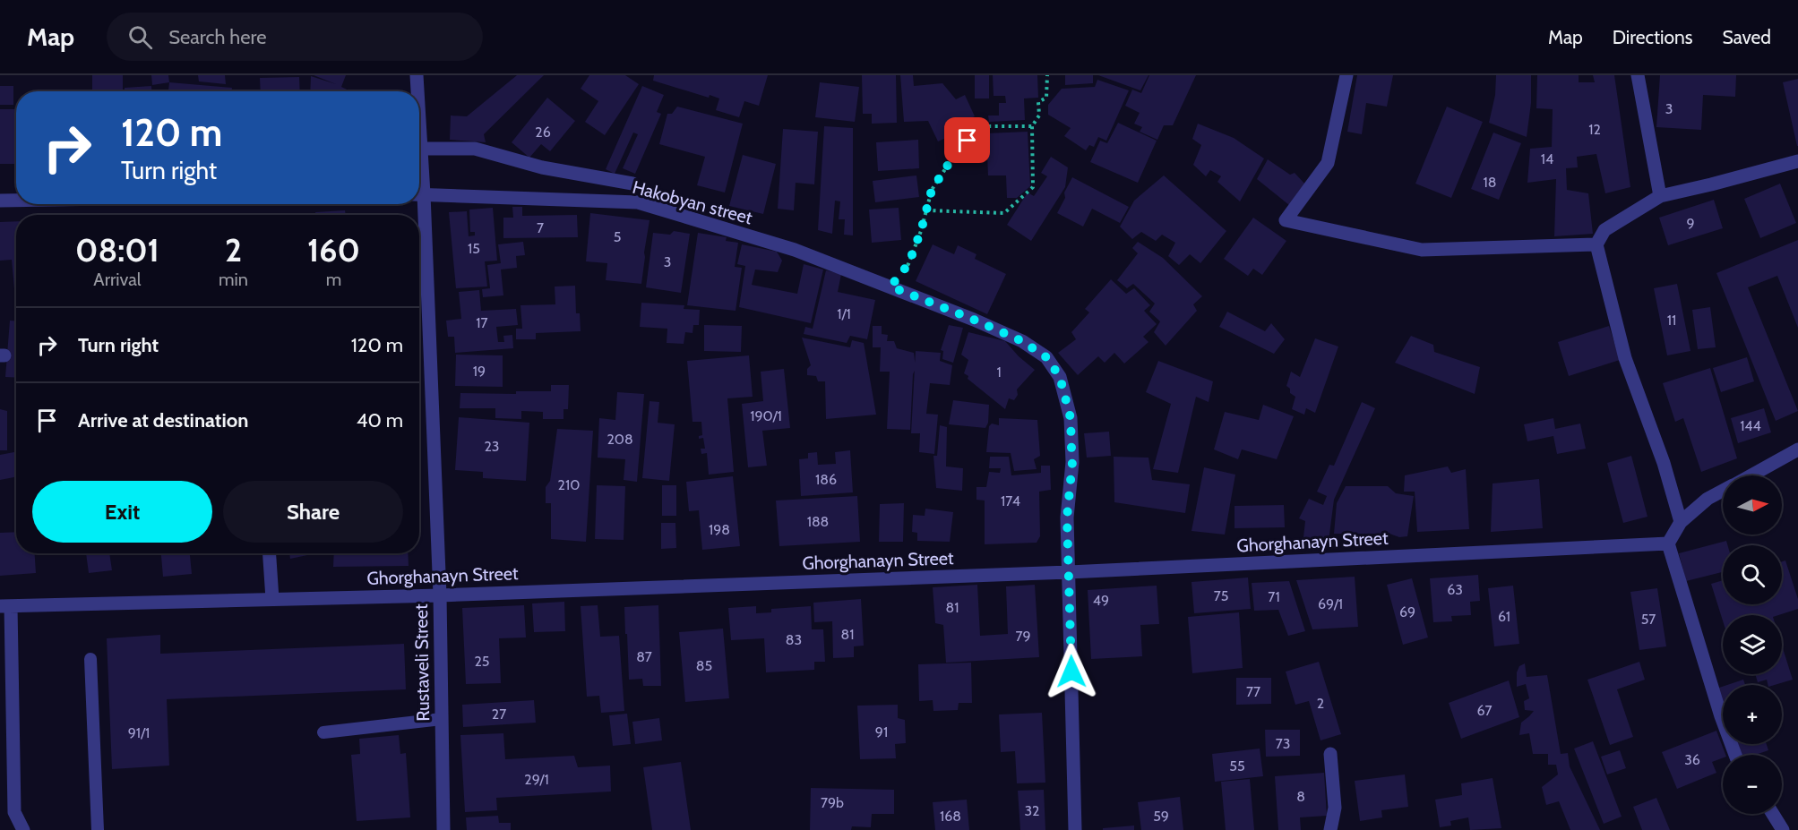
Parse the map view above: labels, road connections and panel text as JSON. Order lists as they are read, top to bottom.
{
  "streets": {
    "street": ["Hakobyan street", "Ghorghanayn Street", "Rustaveli Street"]
  },
  "crossings": [
    ["Hakobyan street", "Ghorghanayn Street"],
    ["Ghorghanayn Street", "Rustaveli Street"]
  ],
  "house_numbers": [
    "3",
    "12",
    "26",
    "14",
    "18",
    "9",
    "7",
    "5",
    "15",
    "3",
    "1/1",
    "11",
    "17",
    "19",
    "1",
    "190/1",
    "144",
    "208",
    "23",
    "186",
    "210",
    "174",
    "188",
    "198",
    "63",
    "75",
    "71",
    "49",
    "69/1",
    "81",
    "69",
    "61",
    "57",
    "81",
    "79",
    "83",
    "87",
    "25",
    "85",
    "77",
    "2",
    "67",
    "27",
    "91",
    "91/1",
    "73",
    "36",
    "55",
    "29/1",
    "8",
    "79b",
    "32",
    "168",
    "59"
  ],
  "north": "right",
  "page": {
    "header": "Map",
    "search": "Search here",
    "nav": ["Map", "Directions", "Saved"],
    "turn": ["120 m", "Turn right"],
    "eta": [
      "08:01",
      "Arrival",
      "2",
      "min",
      "160",
      "m"
    ],
    "list": [
      {
        "name": "Turn right",
        "value": "120 m"
      },
      {
        "name": "Arrive at destination",
        "value": "40 m"
      }
    ],
    "buttons": ["Exit", "Share"],
    "map_buttons": ["+", "−"]
  }
}
